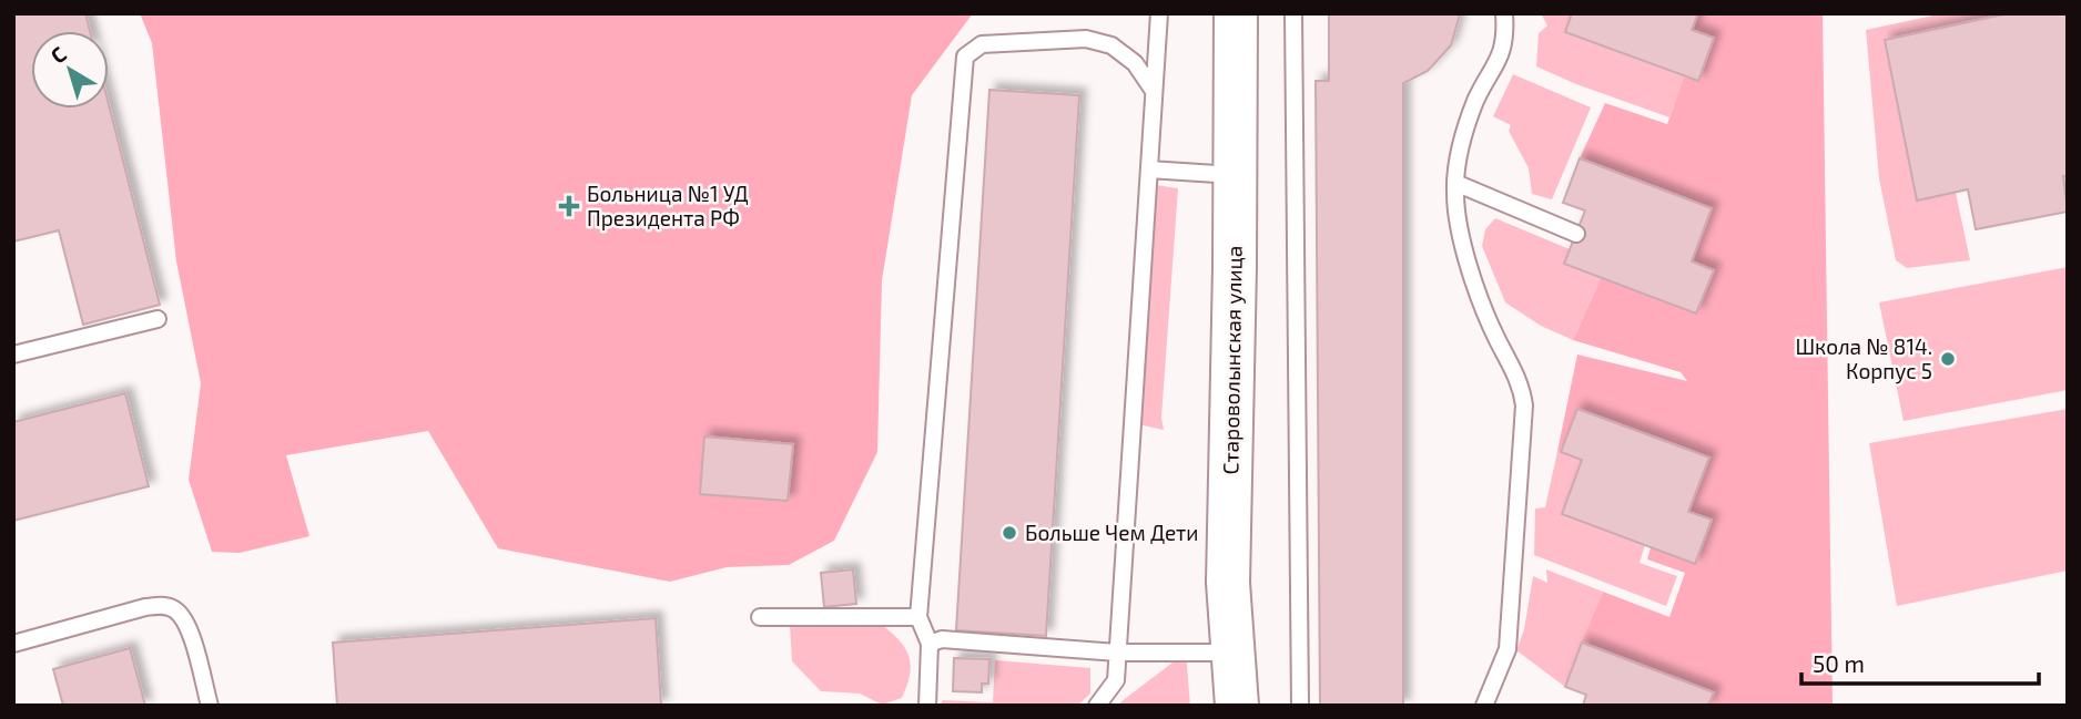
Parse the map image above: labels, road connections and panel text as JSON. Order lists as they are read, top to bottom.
{
  "streets": {
    "street": ["Староволынская улица"]
  },
  "places": {
    "health": ["Больница №1 УД Президента РФ"],
    "other": ["Школа № 814. Корпус 5", "Больше Чем Дети"]
  },
  "scale_bar": "50 m",
  "north": "top left"
}
